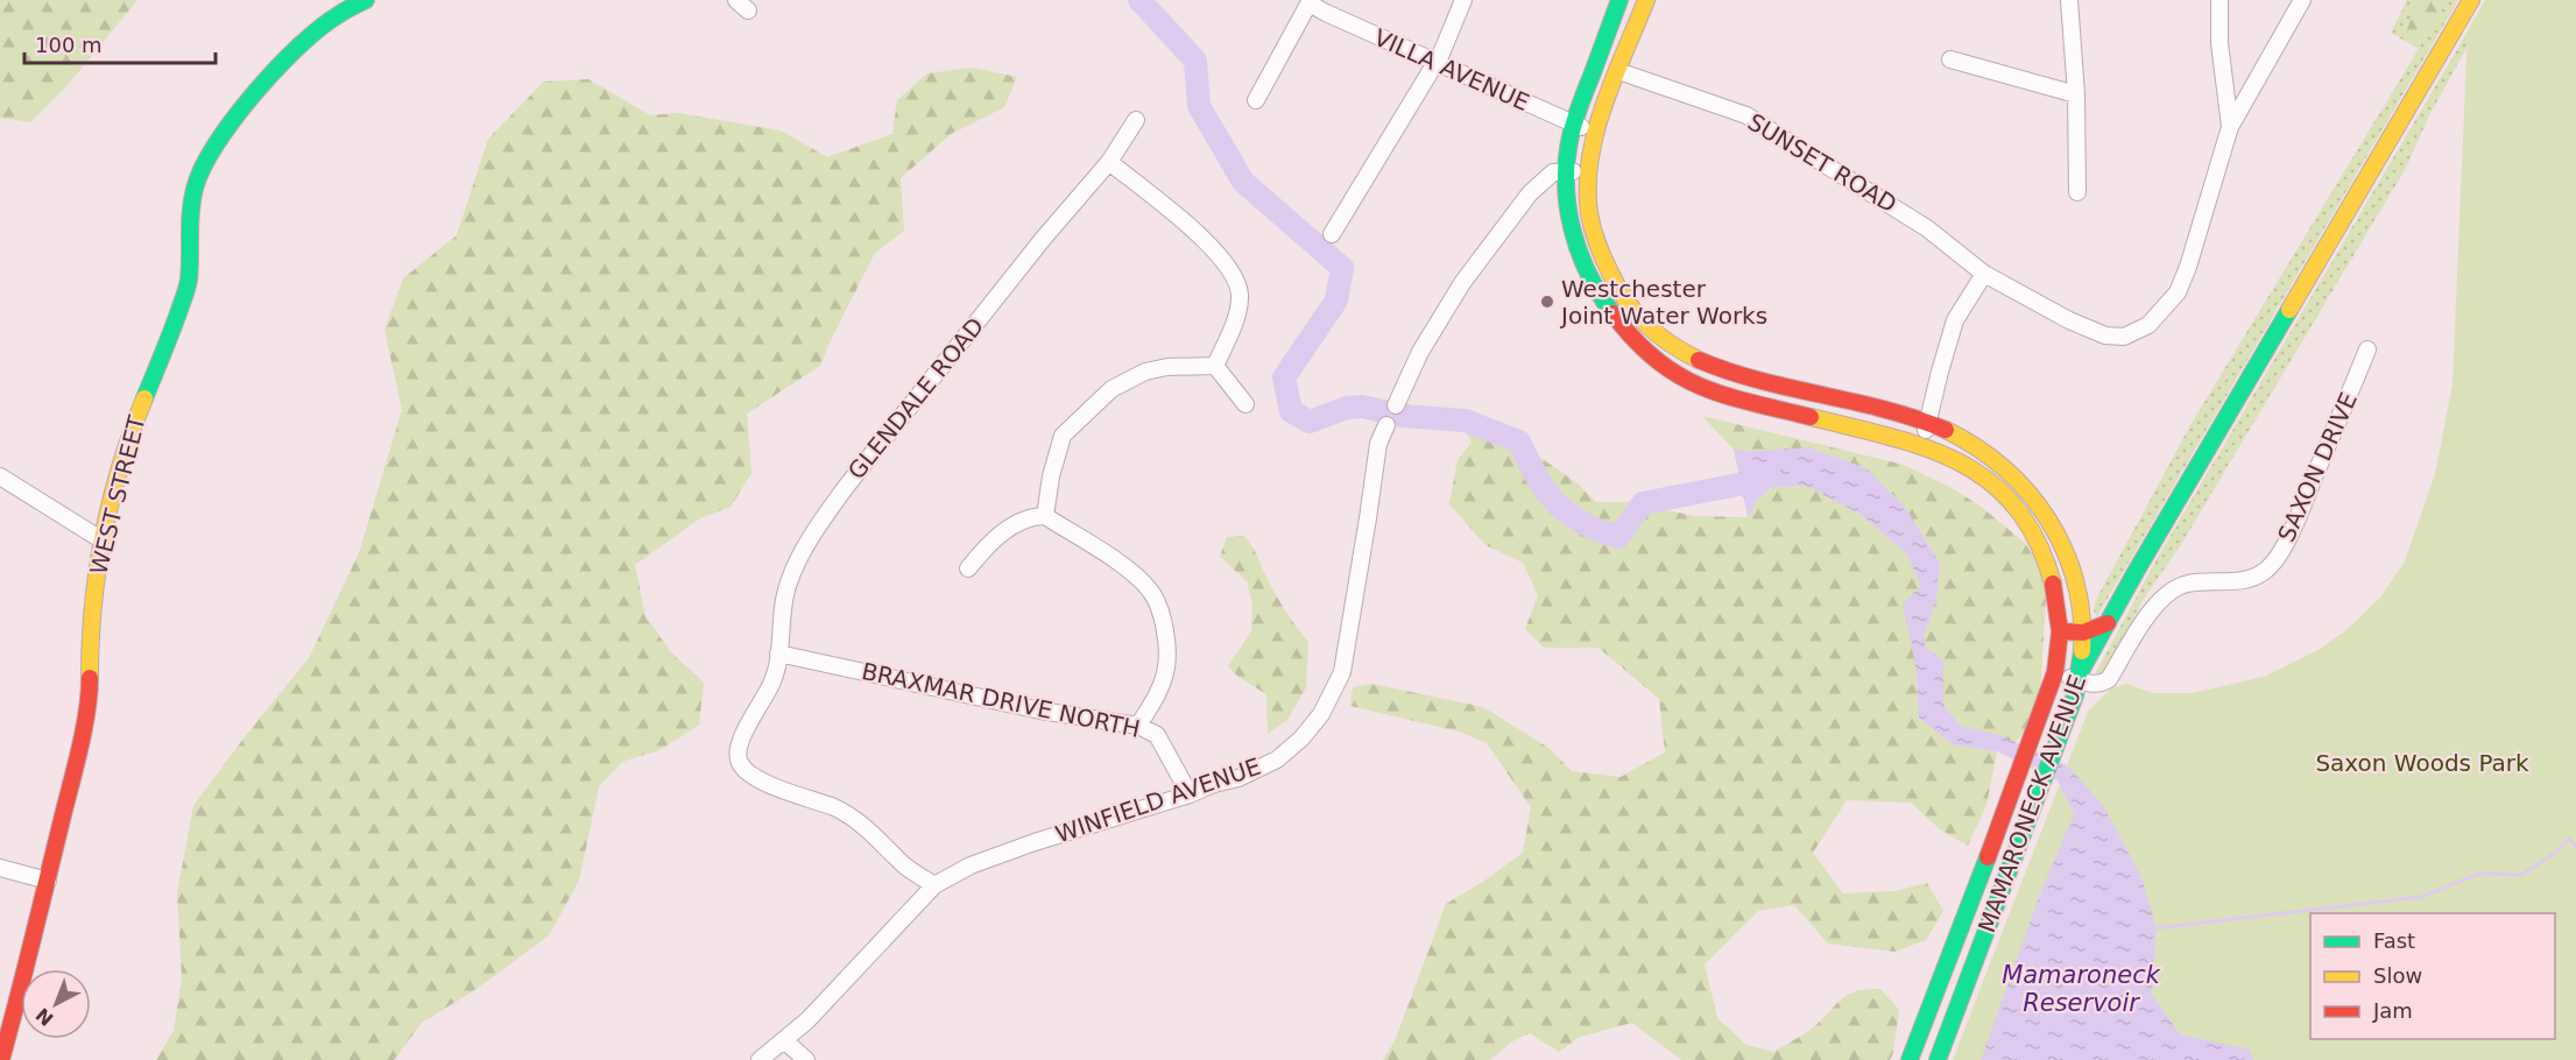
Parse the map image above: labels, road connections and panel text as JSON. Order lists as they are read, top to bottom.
{
  "streets": {
    "main road": ["WEST STREET", "MAMARONECK AVENUE"],
    "street": [
      "VILLA AVENUE",
      "SUNSET ROAD",
      "GLENDALE ROAD",
      "SAXON DRIVE",
      "BRAXMAR DRIVE NORTH",
      "WINFIELD AVENUE"
    ]
  },
  "crossings": [
    ["VILLA AVENUE", "MAMARONECK AVENUE"],
    ["SUNSET ROAD", "MAMARONECK AVENUE"],
    ["GLENDALE ROAD", "BRAXMAR DRIVE NORTH"],
    ["GLENDALE ROAD", "WINFIELD AVENUE"],
    ["SAXON DRIVE", "MAMARONECK AVENUE"],
    ["BRAXMAR DRIVE NORTH", "WINFIELD AVENUE"]
  ],
  "water": ["Mamaroneck Reservoir"],
  "parks": ["Saxon Woods Park"],
  "places": ["Westchester Joint Water Works"],
  "legend": ["Fast", "Slow", "Jam"],
  "scale_bar": "100 m",
  "north": "bottom left"
}
